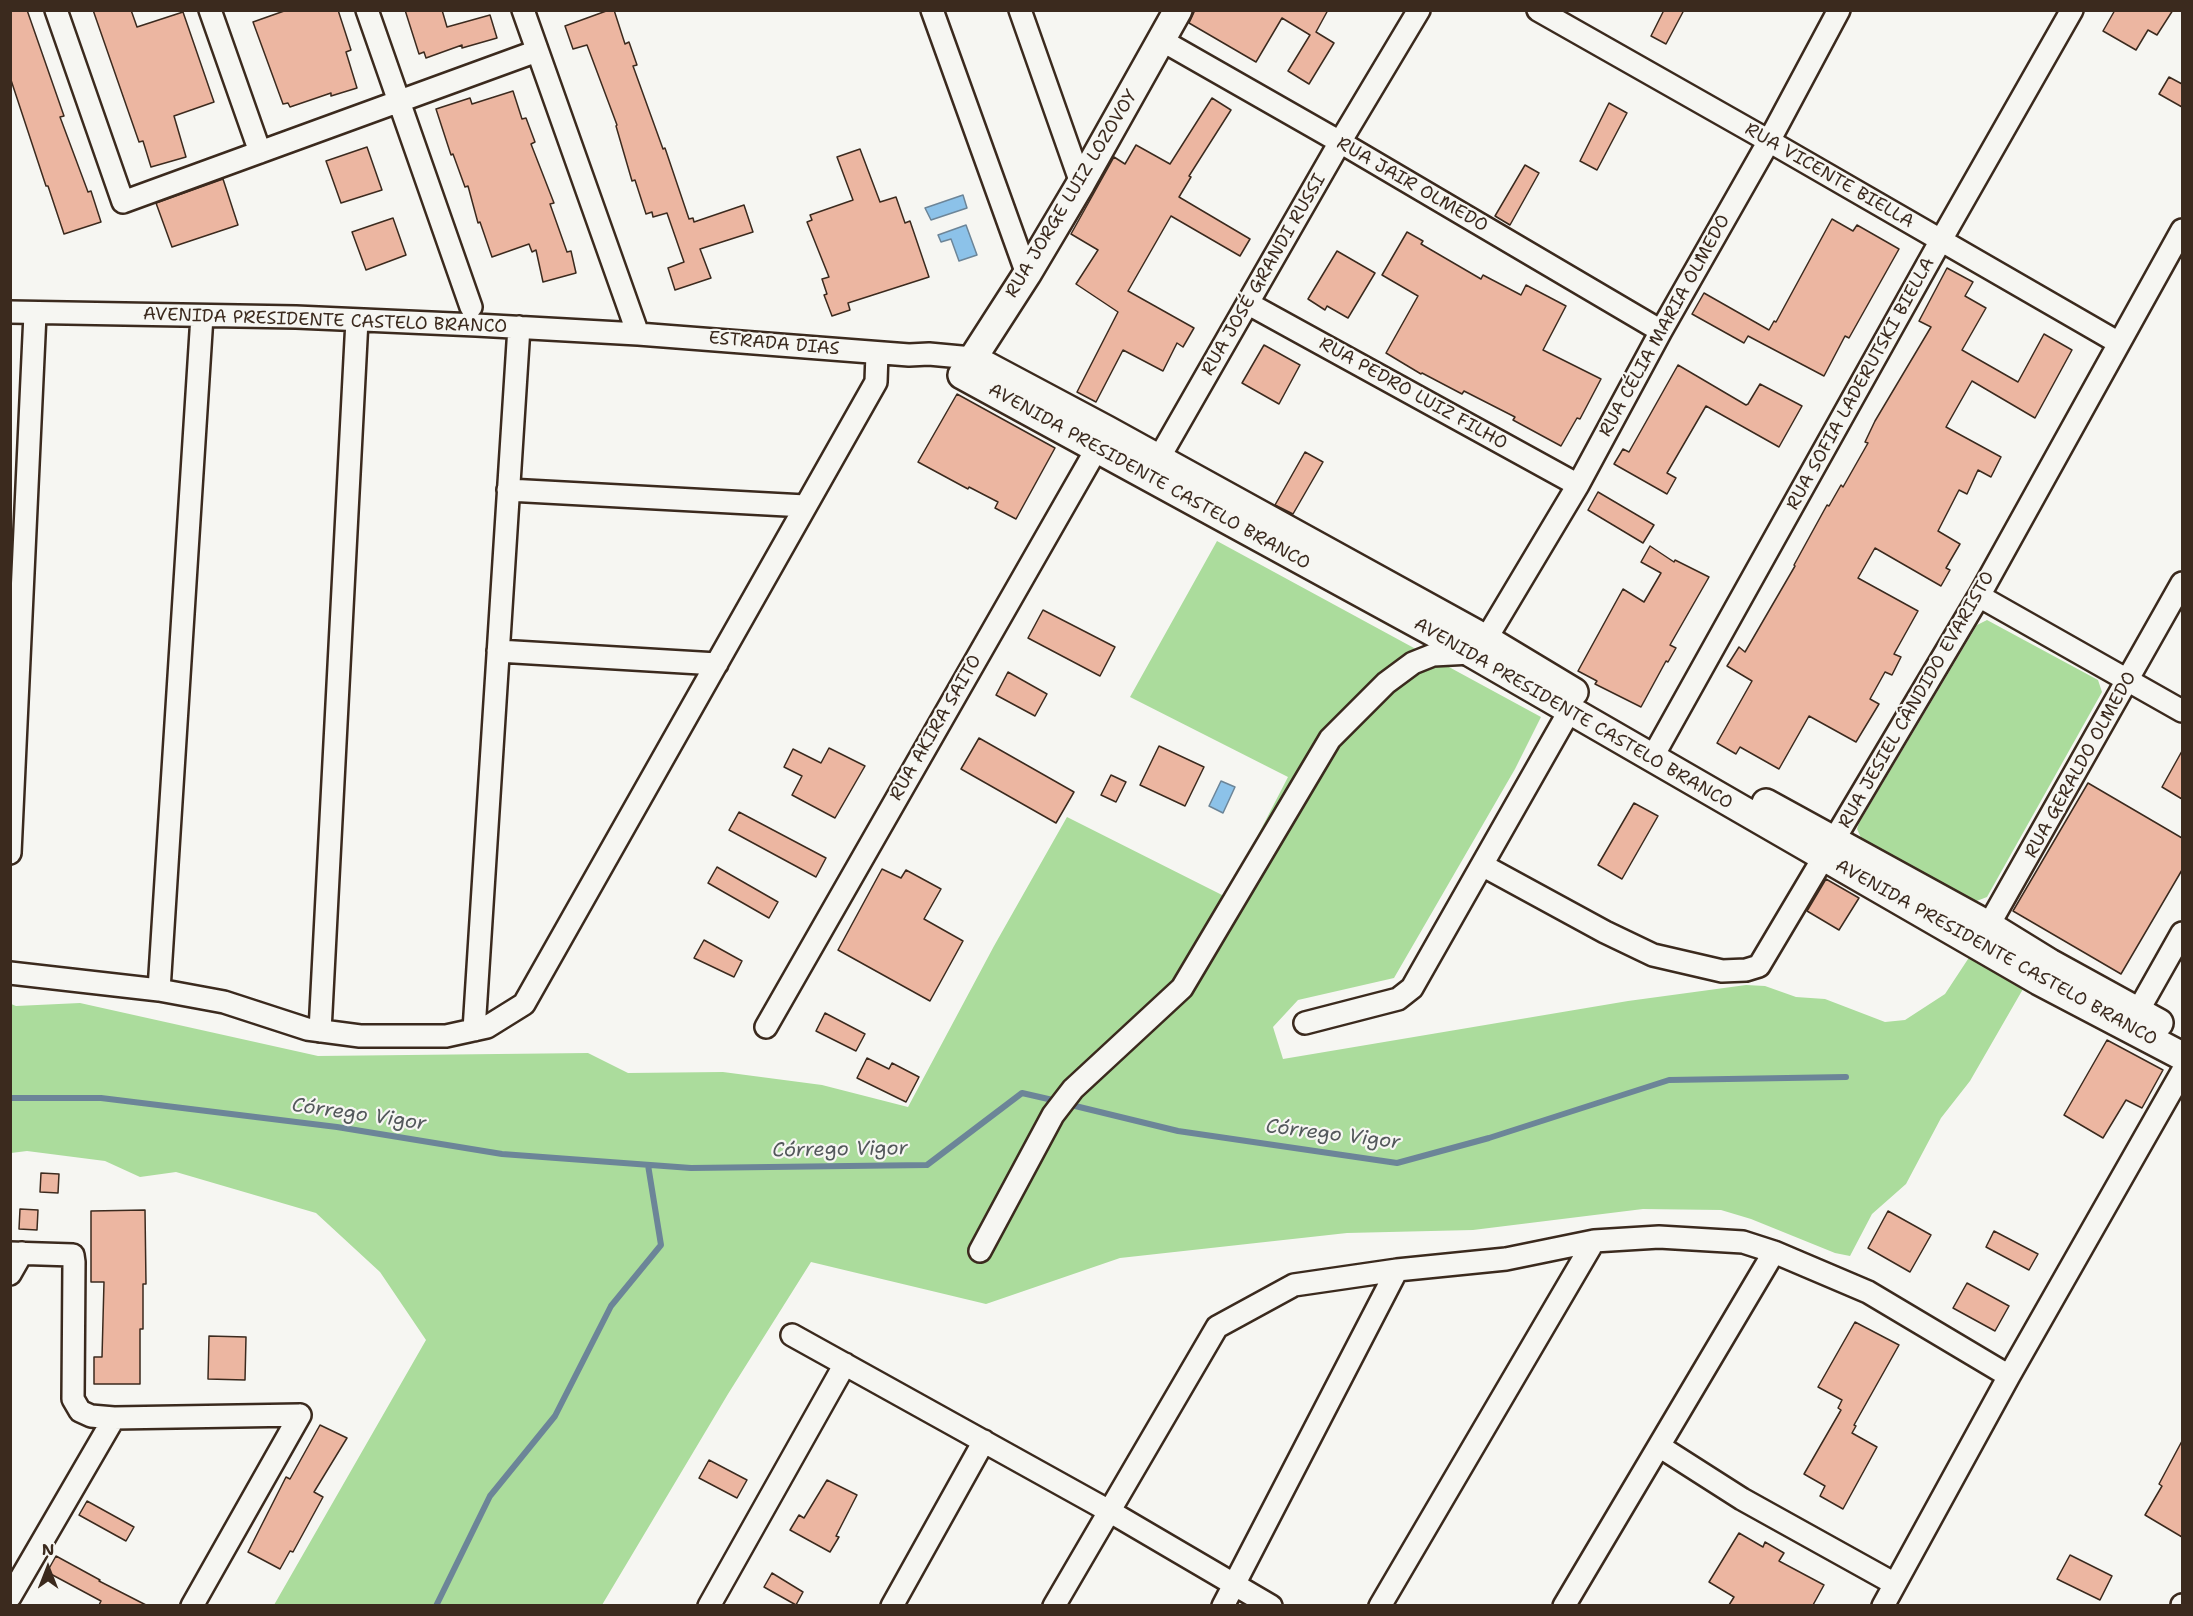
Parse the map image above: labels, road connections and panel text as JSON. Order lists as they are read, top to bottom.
{
  "streets": {
    "street": [
      "RUA VICENTE BIELLA",
      "RUA JAIR OLMEDO",
      "RUA JORGE LUIZ LOZOVOY",
      "RUA JOSÉ GRANDI RUSSI",
      "AVENIDA PRESIDENTE CASTELO BRANCO",
      "RUA CÉLIA MARIA OLMEDO",
      "ESTRADA DIAS",
      "RUA SOFIA LADERUTSKI BIELLA",
      "RUA PEDRO LUIZ FILHO",
      "RUA JESIEL CÂNDIDO EVARISTO",
      "RUA AKIRA SAITO",
      "RUA GERALDO OLMEDO"
    ]
  },
  "crossings": [
    ["RUA VICENTE BIELLA", "RUA CÉLIA MARIA OLMEDO"],
    ["RUA VICENTE BIELLA", "RUA SOFIA LADERUTSKI BIELLA"],
    ["RUA VICENTE BIELLA", "RUA JESIEL CÂNDIDO EVARISTO"],
    ["RUA JAIR OLMEDO", "RUA JORGE LUIZ LOZOVOY"],
    ["RUA JAIR OLMEDO", "RUA JOSÉ GRANDI RUSSI"],
    ["RUA JAIR OLMEDO", "RUA CÉLIA MARIA OLMEDO"],
    ["RUA JORGE LUIZ LOZOVOY", "AVENIDA PRESIDENTE CASTELO BRANCO"],
    ["RUA JORGE LUIZ LOZOVOY", "ESTRADA DIAS"],
    ["RUA JOSÉ GRANDI RUSSI", "AVENIDA PRESIDENTE CASTELO BRANCO"],
    ["RUA JOSÉ GRANDI RUSSI", "RUA PEDRO LUIZ FILHO"],
    ["AVENIDA PRESIDENTE CASTELO BRANCO", "RUA CÉLIA MARIA OLMEDO"],
    ["AVENIDA PRESIDENTE CASTELO BRANCO", "ESTRADA DIAS"],
    ["AVENIDA PRESIDENTE CASTELO BRANCO", "RUA SOFIA LADERUTSKI BIELLA"],
    ["AVENIDA PRESIDENTE CASTELO BRANCO", "RUA JESIEL CÂNDIDO EVARISTO"],
    ["AVENIDA PRESIDENTE CASTELO BRANCO", "RUA AKIRA SAITO"],
    ["AVENIDA PRESIDENTE CASTELO BRANCO", "RUA GERALDO OLMEDO"],
    ["RUA CÉLIA MARIA OLMEDO", "RUA PEDRO LUIZ FILHO"]
  ],
  "water": ["Córrego Vigor"],
  "north": "top"
}
